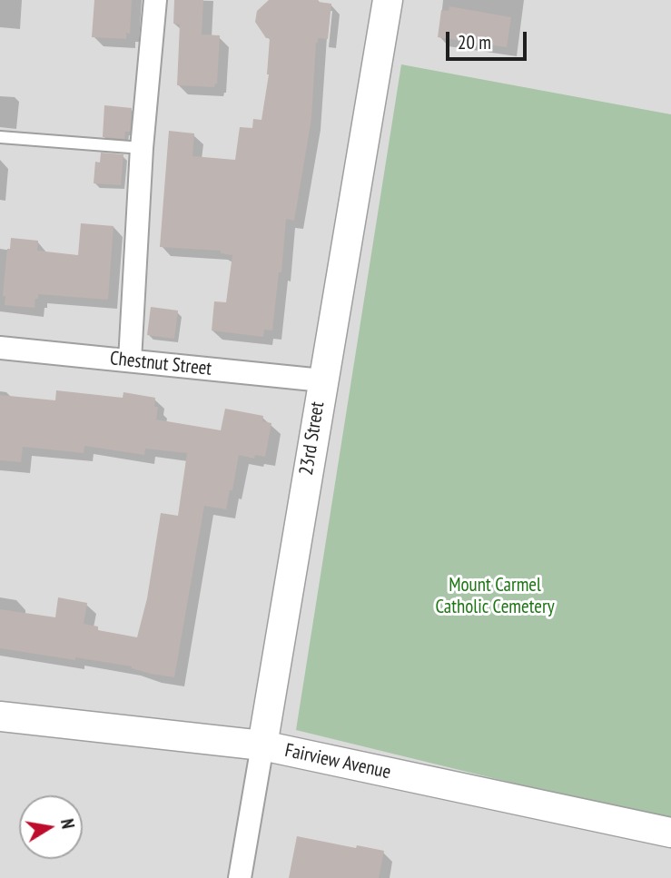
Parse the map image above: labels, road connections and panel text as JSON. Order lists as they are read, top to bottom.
{
  "streets": {
    "street": ["Chestnut Street", "23rd Street", "Fairview Avenue"]
  },
  "crossings": [
    ["Chestnut Street", "23rd Street"],
    ["23rd Street", "Fairview Avenue"]
  ],
  "parks": ["Mount Carmel Catholic Cemetery"],
  "scale_bar": "20 m",
  "north": "right"
}
